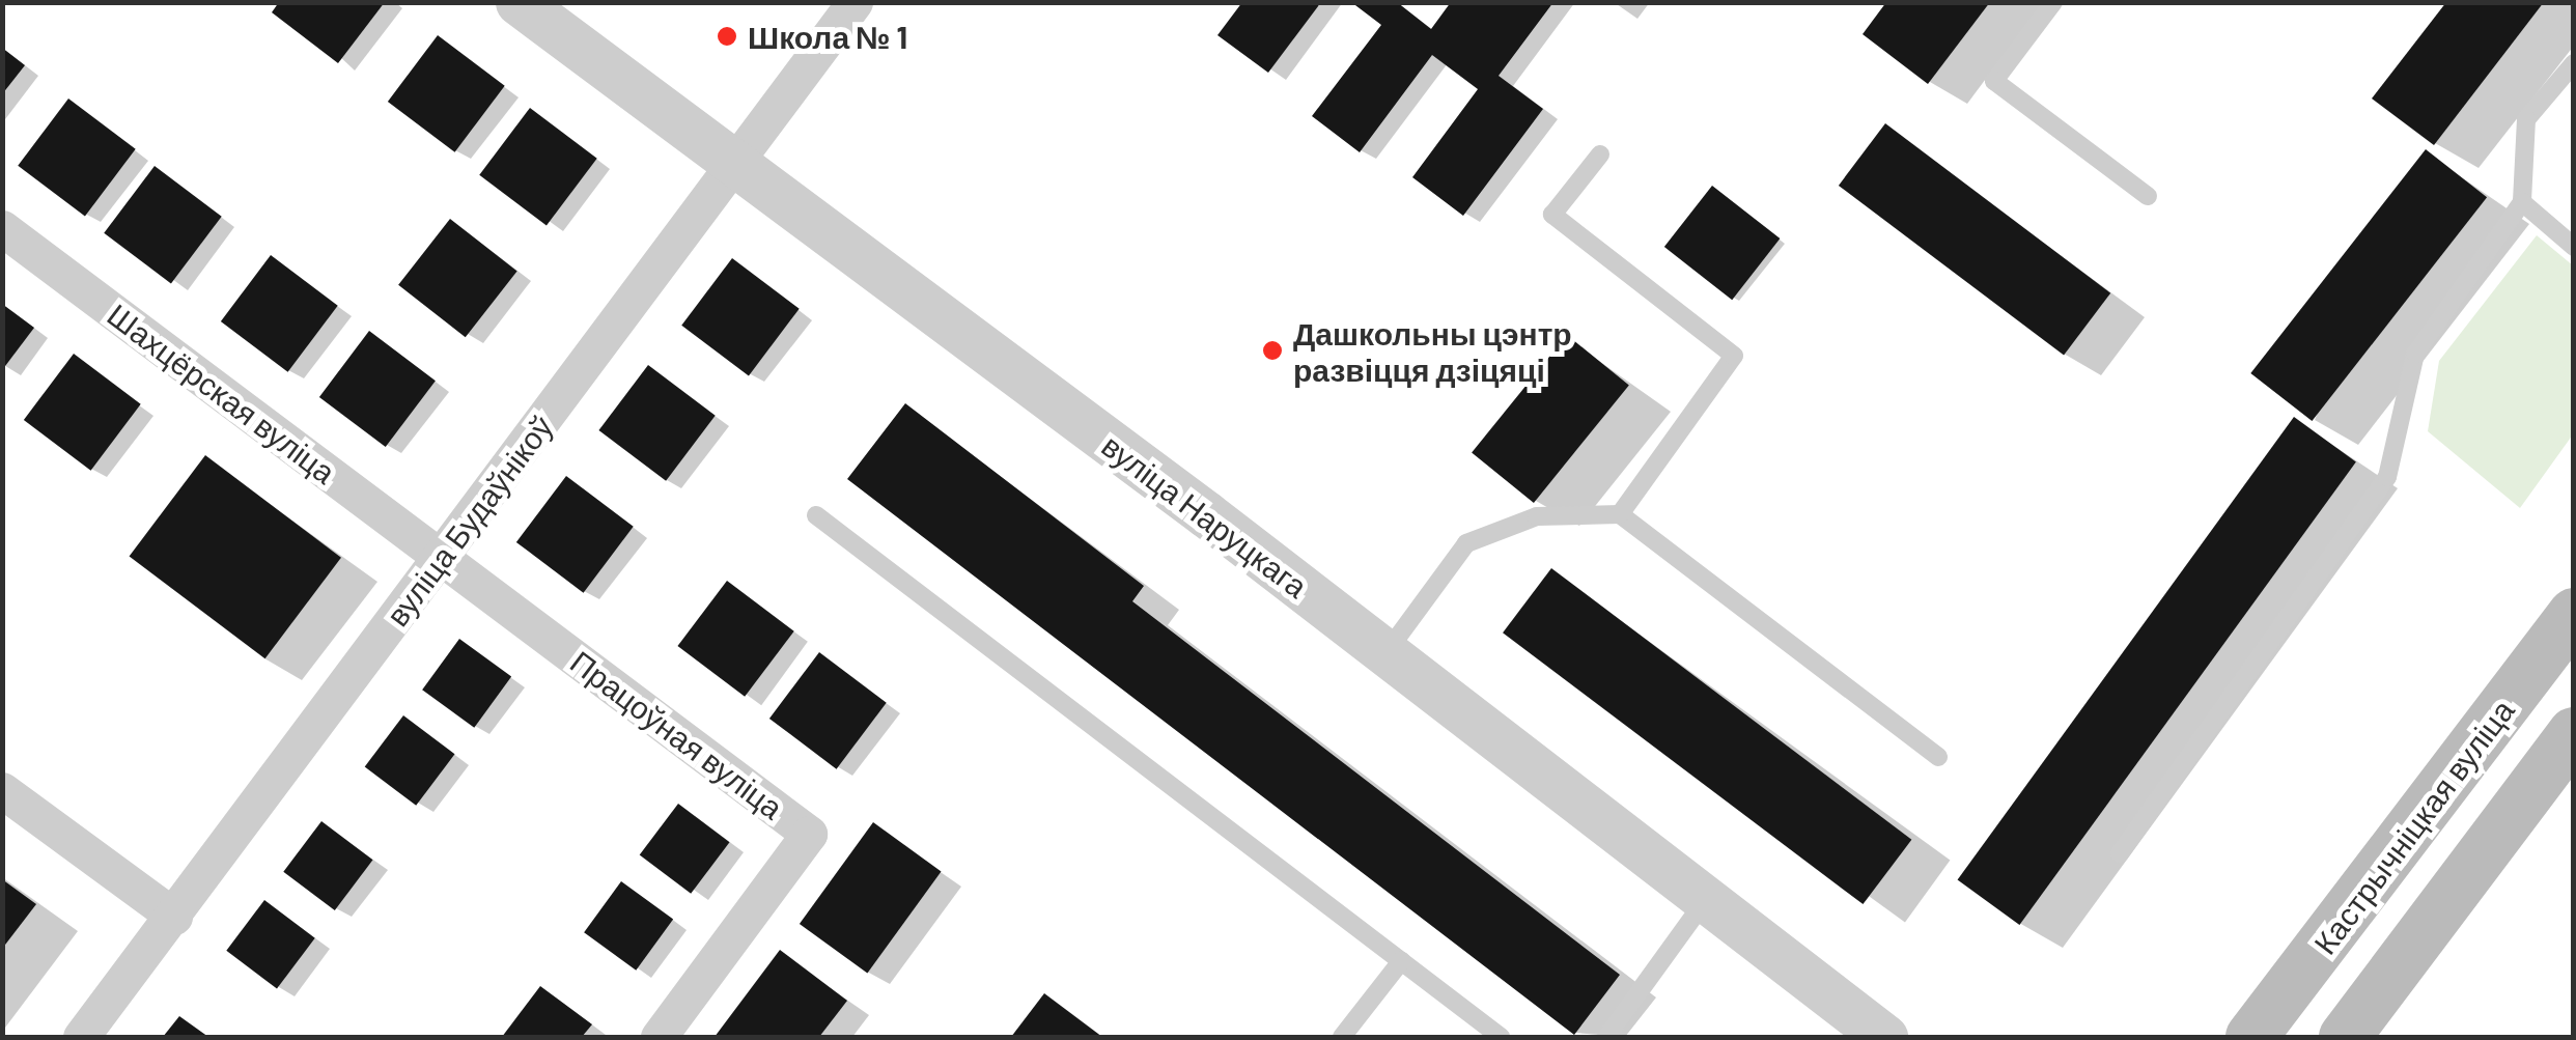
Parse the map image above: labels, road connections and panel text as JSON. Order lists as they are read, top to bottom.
{
  "streets": {
    "main road": ["Кастрычніцкая вуліца"],
    "street": [
      "Шахцёрская вуліца",
      "вуліца Наруцкага",
      "вуліца Будаўнікоў",
      "Працоўная вуліца"
    ]
  },
  "crossings": [
    ["Шахцёрская вуліца", "вуліца Будаўнікоў"],
    ["Шахцёрская вуліца", "Працоўная вуліца"],
    ["вуліца Наруцкага", "вуліца Будаўнікоў"],
    ["вуліца Будаўнікоў", "Працоўная вуліца"]
  ],
  "places": ["Школа № 1", "Дашкольны цэнтр развіцця дзіцяці"]
}
